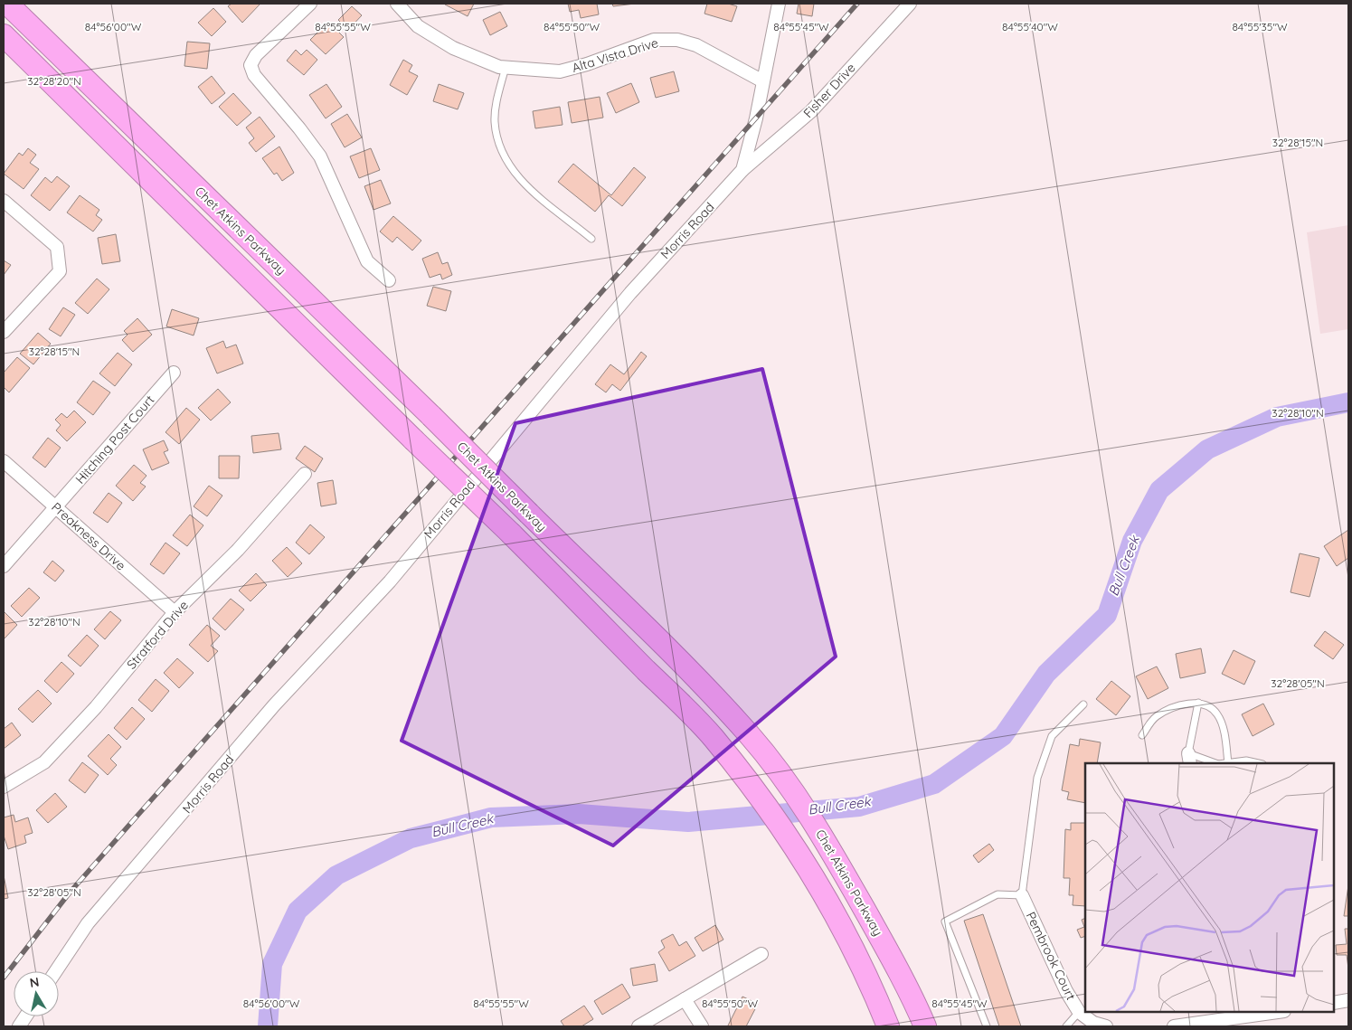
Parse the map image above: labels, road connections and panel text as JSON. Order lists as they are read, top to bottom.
{
  "streets": {
    "highway": ["Chet Atkins Parkway"],
    "street": [
      "Alta Vista Drive",
      "Fisher Drive",
      "Morris Road",
      "Hitching Post Court",
      "Preakness Drive",
      "Stratford Drive",
      "Pembrook Court"
    ]
  },
  "crossings": [
    ["Alta Vista Drive", "Morris Road"],
    ["Fisher Drive", "Morris Road"],
    ["Hitching Post Court", "Preakness Drive"],
    ["Preakness Drive", "Stratford Drive"]
  ],
  "water": ["Bull Creek"],
  "north": "top",
  "coordinates": [
    "84°55'55\"W",
    "84°55'45\"W",
    "84°55'40\"W",
    "84°56'00\"W",
    "84°55'50\"W",
    "84°55'35\"W",
    "32°28'20\"N",
    "32°28'15\"N",
    "32°28'10\"N",
    "32°28'05\"N"
  ]
}
